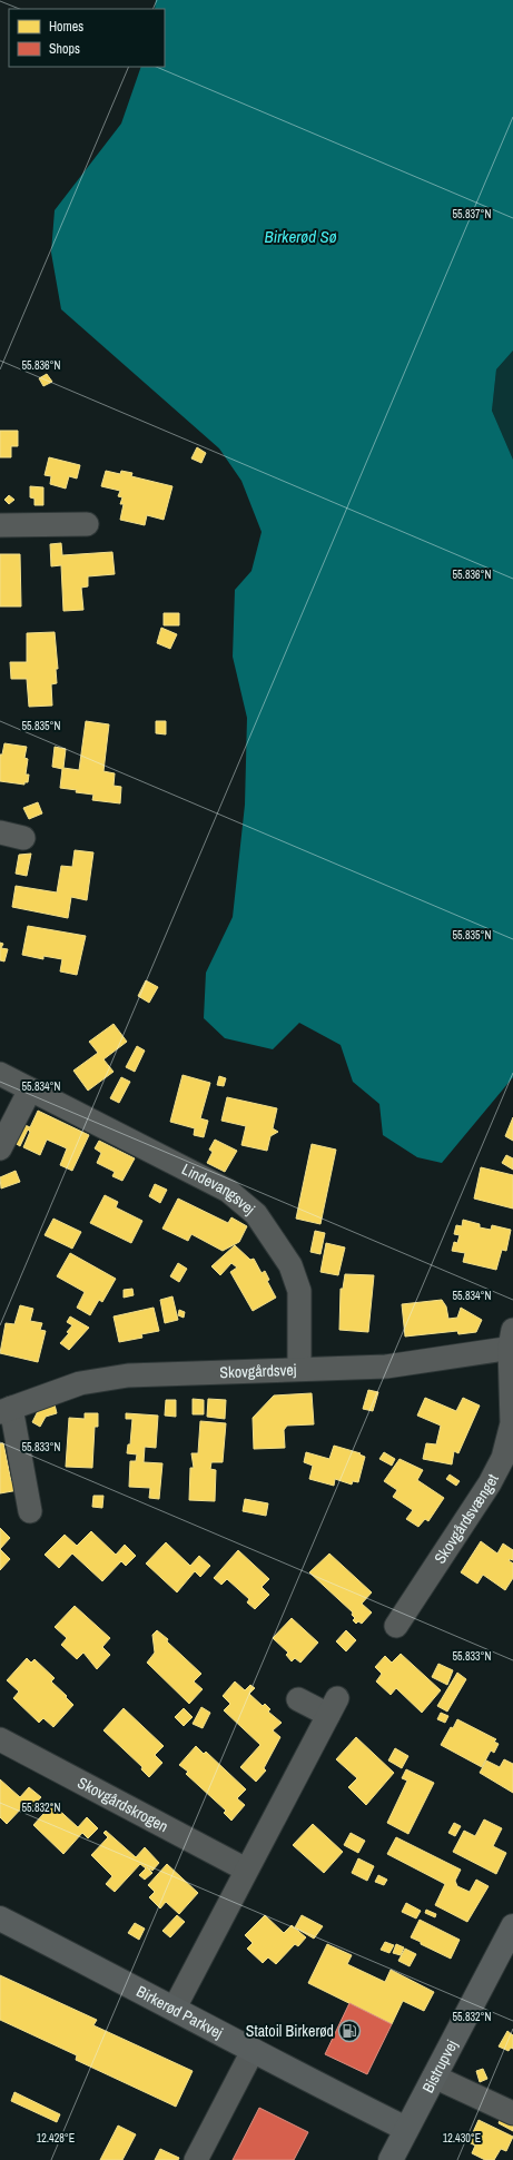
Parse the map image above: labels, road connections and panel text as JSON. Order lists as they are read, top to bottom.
{
  "streets": {
    "street": [
      "Lindevangsvej",
      "Skovgårdsvej",
      "Skovgårdsvænget",
      "Skovgårdskrogen",
      "Birkerød Parkvej",
      "Bistrupvej"
    ]
  },
  "crossings": [
    ["Lindevangsvej", "Skovgårdsvej"],
    ["Skovgårdsvej", "Skovgårdsvænget"],
    ["Birkerød Parkvej", "Bistrupvej"]
  ],
  "water": ["Birkerød Sø"],
  "places": {
    "fuel station": ["Statoil Birkerød"]
  },
  "legend": ["Homes", "Shops"],
  "coordinates": [
    "55.837°N",
    "55.836°N",
    "55.835°N",
    "55.834°N",
    "55.833°N",
    "55.832°N",
    "12.428°E",
    "12.430°E"
  ]
}
